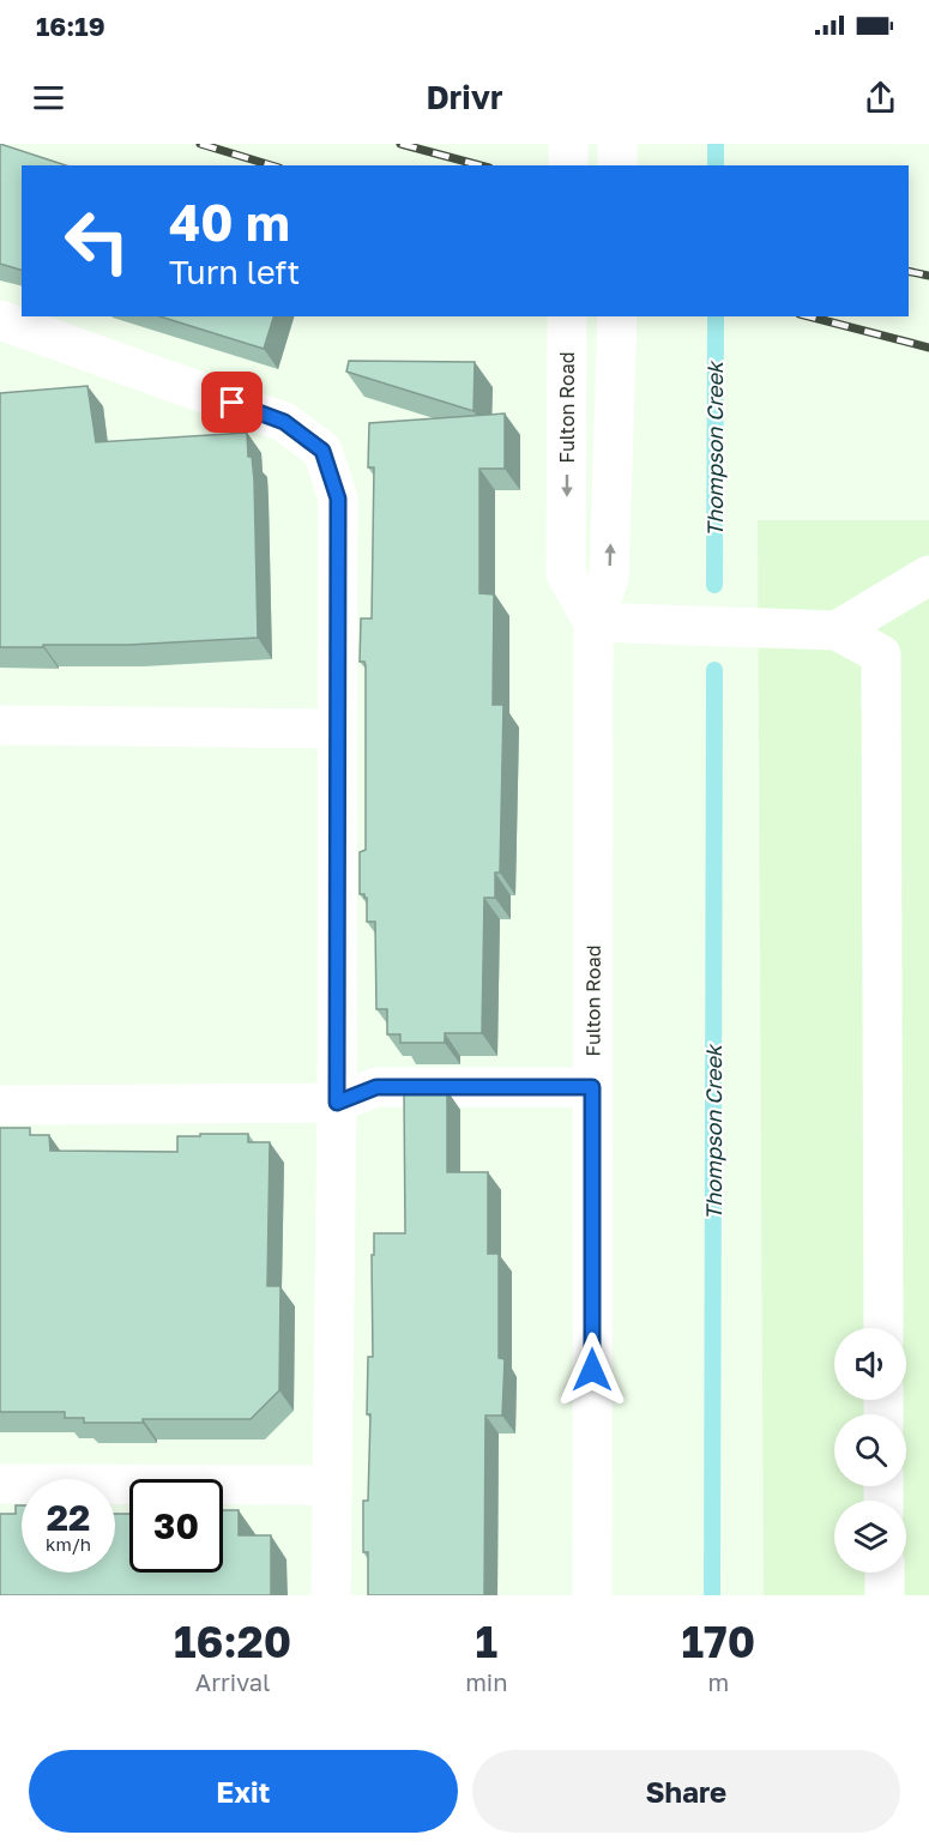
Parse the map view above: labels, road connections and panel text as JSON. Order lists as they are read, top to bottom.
{
  "streets": {
    "street": ["Fulton Road"]
  },
  "water": ["Thompson Creek"],
  "page": {
    "status": "16:19",
    "header": "Drivr",
    "turn": ["40 m", "Turn left"],
    "speed": "22 km/h",
    "limit": "30",
    "eta": [
      "16:20",
      "Arrival",
      "1",
      "min",
      "170",
      "m"
    ],
    "buttons": ["Exit", "Share"]
  }
}
